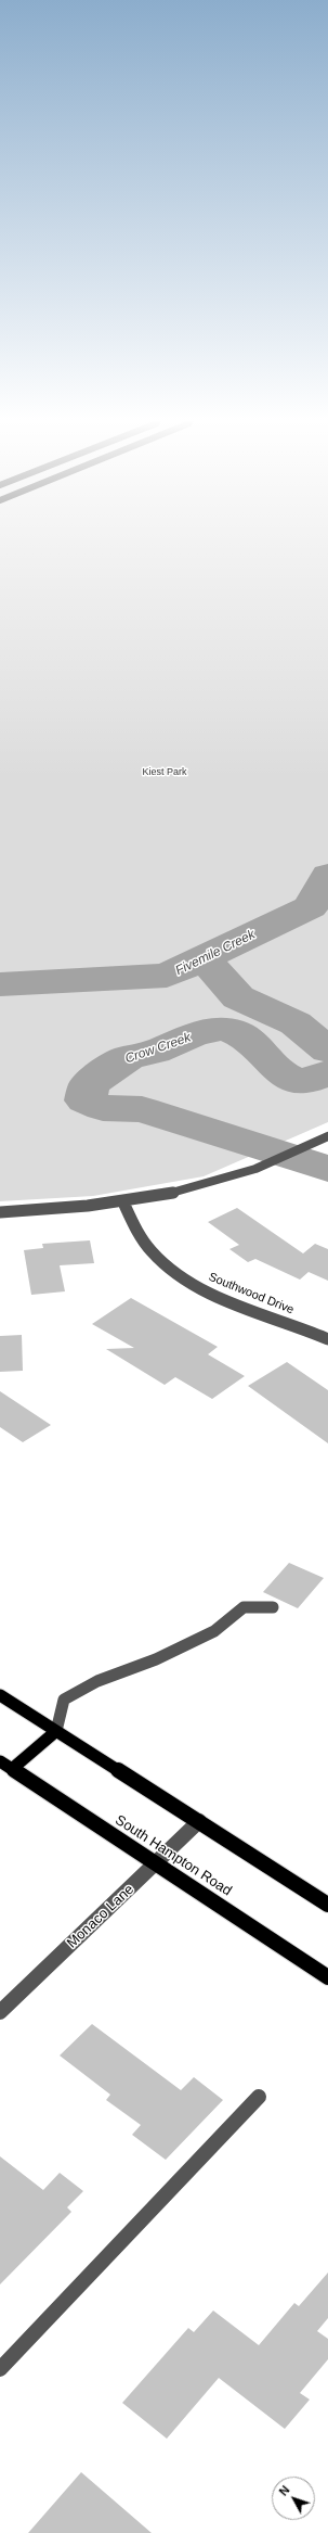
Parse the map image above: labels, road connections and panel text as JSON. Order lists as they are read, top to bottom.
{
  "streets": {
    "main road": ["South Hampton Road"],
    "street": ["Southwood Drive", "Monaco Lane"]
  },
  "crossings": [
    ["South Hampton Road", "Monaco Lane"]
  ],
  "water": ["Fivemile Creek", "Crow Creek"],
  "parks": ["Kiest Park"],
  "north": "top left"
}
